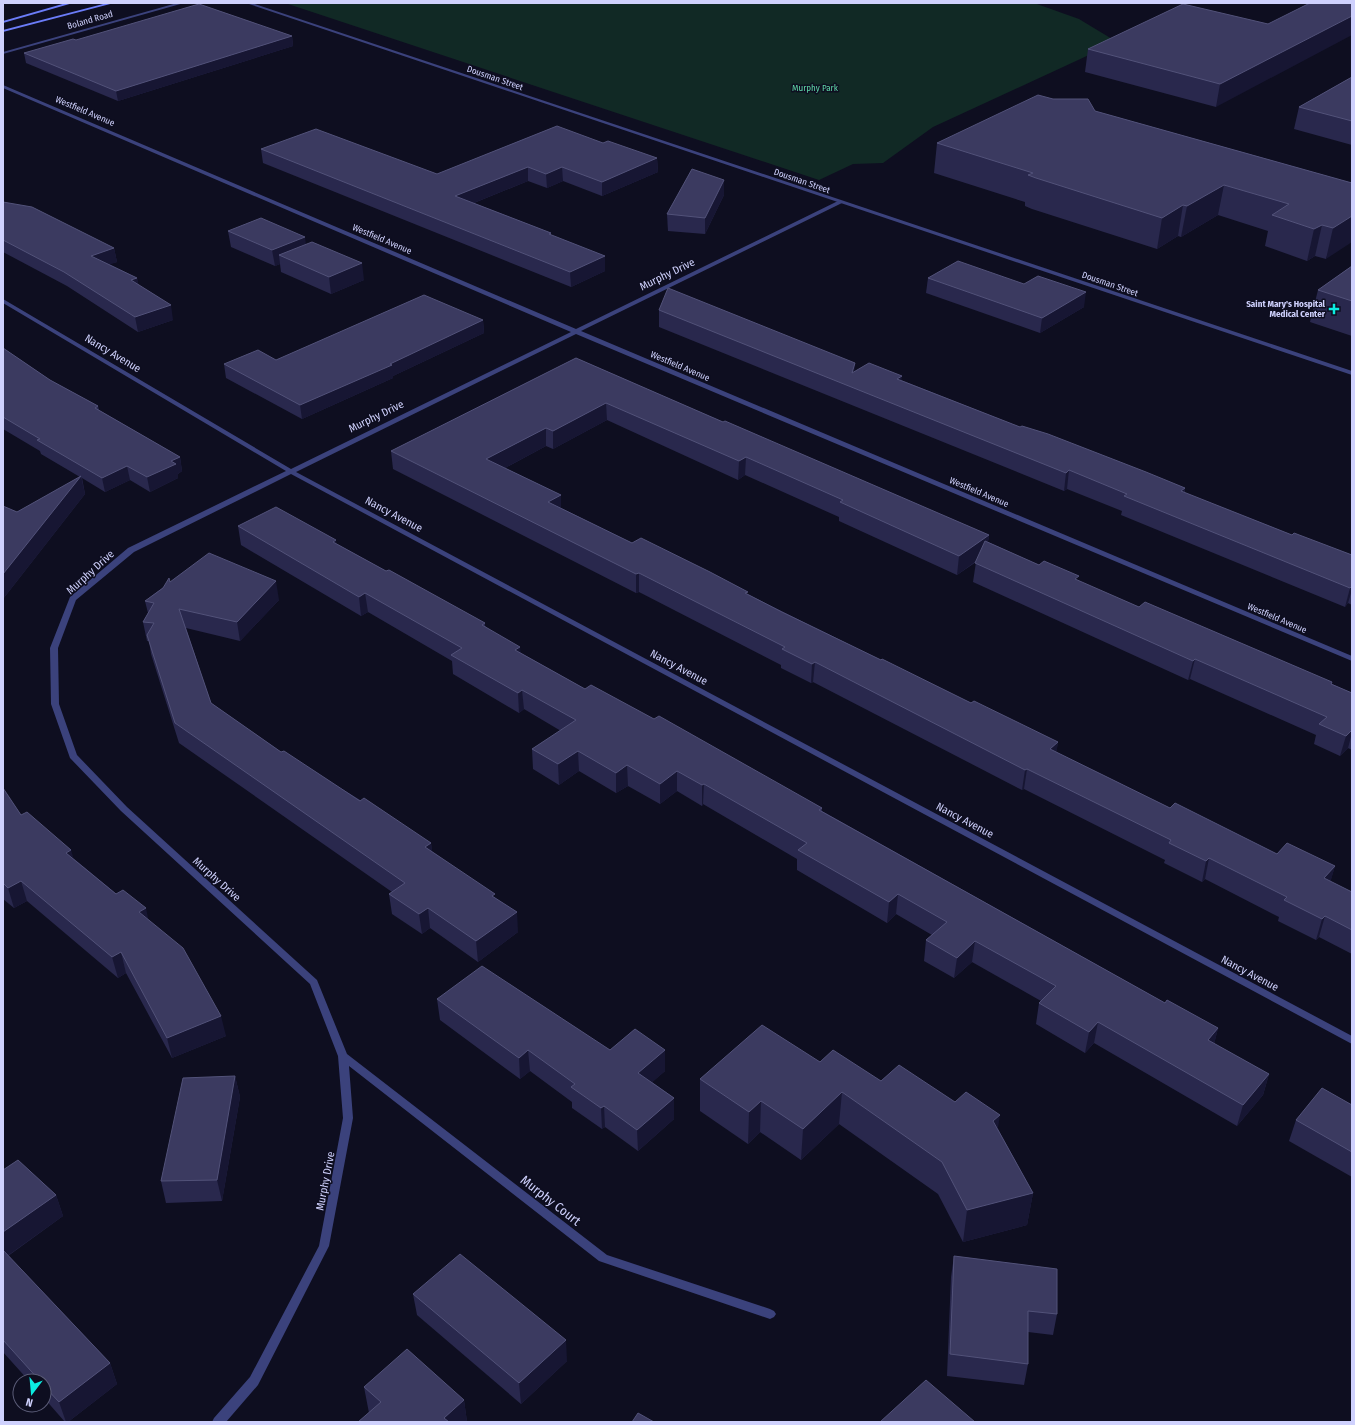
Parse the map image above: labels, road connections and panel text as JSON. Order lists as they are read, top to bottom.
{
  "streets": {
    "street": [
      "Boland Road",
      "Dousman Street",
      "Westfield Avenue",
      "Murphy Drive",
      "Nancy Avenue",
      "Murphy Court"
    ]
  },
  "crossings": [
    ["Dousman Street", "Murphy Drive"],
    ["Westfield Avenue", "Murphy Drive"],
    ["Murphy Drive", "Nancy Avenue"],
    ["Murphy Drive", "Murphy Court"]
  ],
  "parks": ["Murphy Park"],
  "places": {
    "health": ["Saint Mary's Hospital Medical Center"]
  },
  "north": "bottom"
}
